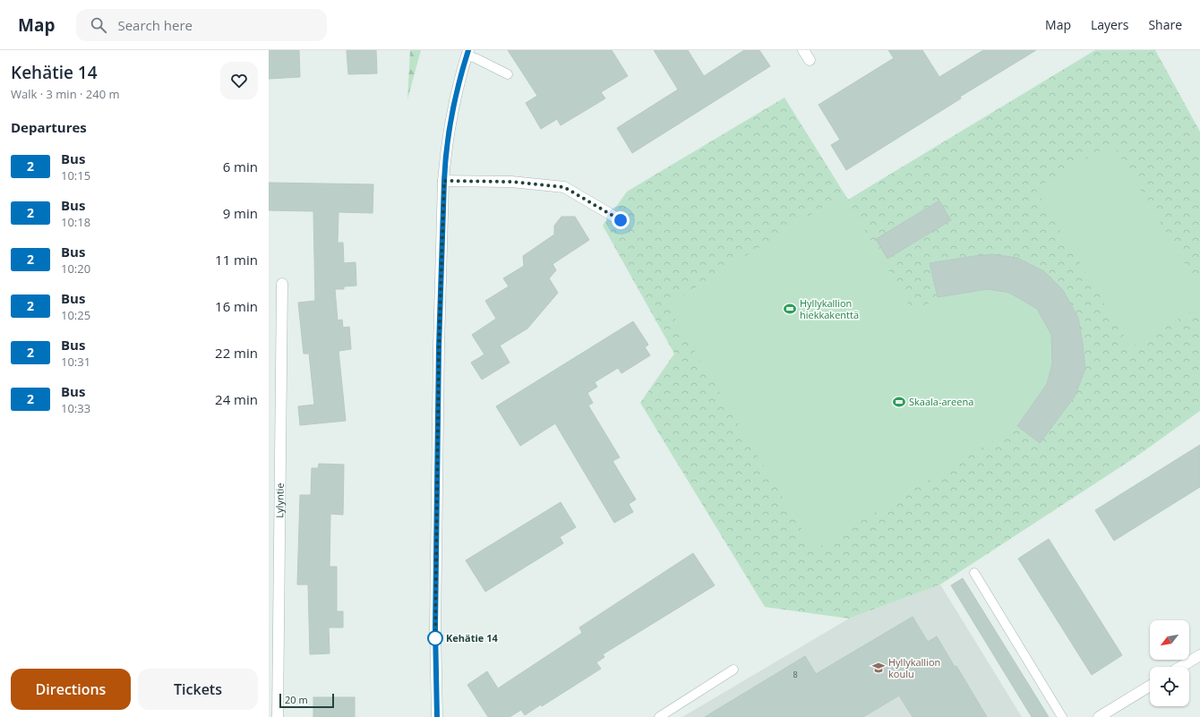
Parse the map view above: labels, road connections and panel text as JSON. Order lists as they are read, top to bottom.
{
  "streets": {
    "street": ["Lylyntie"]
  },
  "places": {
    "sports": ["Hyllykallion hiekkakenttä", "Skaala-areena"],
    "other": ["Kehätie 14"],
    "school or university": ["Hyllykallion koulu"]
  },
  "lines": ["bus line 2"],
  "house_numbers": ["8"],
  "scale_bar": "20 m",
  "north": "bottom left",
  "page": {
    "header": "Map",
    "search": "Search here",
    "nav": ["Map", "Layers", "Share"],
    "heading": [
      ["Kehätie 14", "Walk · 3 min · 240 m"],
      "Departures"
    ],
    "list": [
      {
        "mark": "2",
        "name": "Bus",
        "note": "10:15",
        "value": "6 min"
      },
      {
        "mark": "2",
        "name": "Bus",
        "note": "10:18",
        "value": "9 min"
      },
      {
        "mark": "2",
        "name": "Bus",
        "note": "10:20",
        "value": "11 min"
      },
      {
        "mark": "2",
        "name": "Bus",
        "note": "10:25",
        "value": "16 min"
      },
      {
        "mark": "2",
        "name": "Bus",
        "note": "10:31",
        "value": "22 min"
      },
      {
        "mark": "2",
        "name": "Bus",
        "note": "10:33",
        "value": "24 min"
      }
    ],
    "buttons": ["Directions", "Tickets"],
    "scale": "20 m"
  }
}
